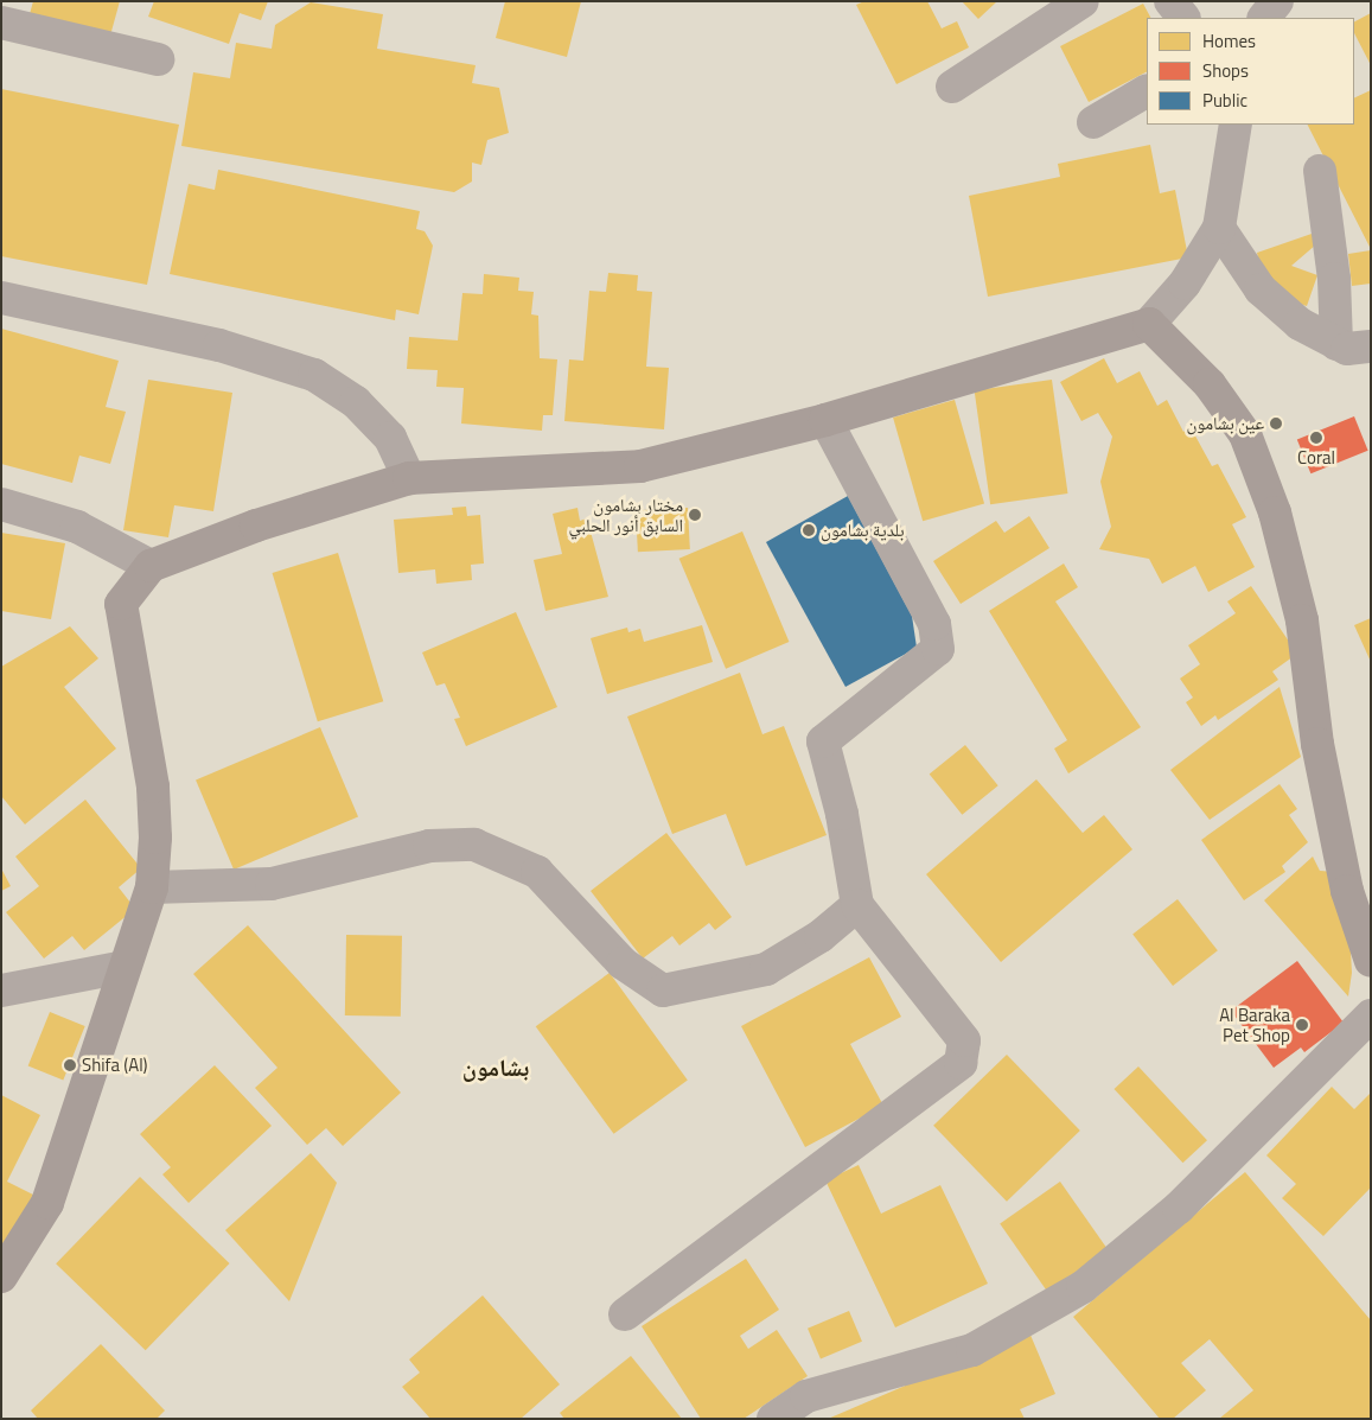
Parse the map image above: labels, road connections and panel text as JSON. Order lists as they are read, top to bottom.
{
  "districts": ["بشامون"],
  "places": [
    "عين بشامون",
    "Coral",
    "مختار بشامون السابق أنور الحلبي",
    "بلدية بشامون",
    "Al Baraka Pet Shop",
    "Shifa (Al)"
  ],
  "legend": ["Homes", "Shops", "Public"]
}
